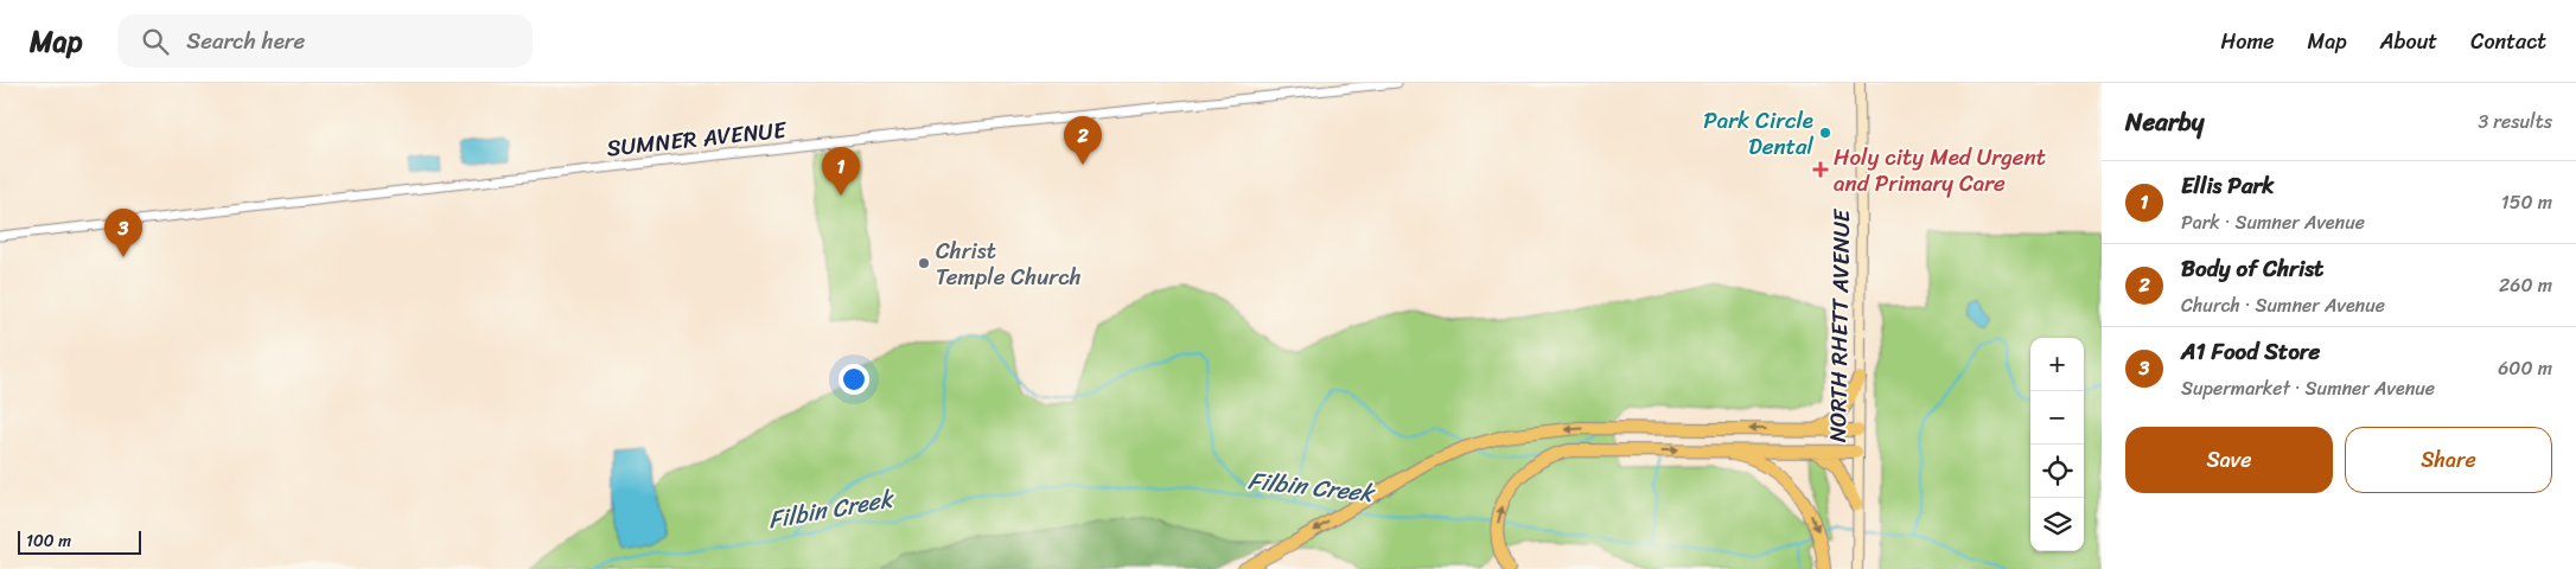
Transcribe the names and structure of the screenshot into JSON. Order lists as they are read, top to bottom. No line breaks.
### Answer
{"streets":{"main road":["NORTH RHETT AVENUE"],"street":["SUMNER AVENUE"]},"water":["Filbin Creek"],"places":{"other":["Park Circle Dental","Christ Temple Church"],"health":["Holy city Med Urgent and Primary Care"]},"scale_bar":"100 m","page":{"header":"Map","search":"Search here","nav":["Home","Map","About","Contact"],"heading":["Nearby","3 results"],"pins":["2","1","3"],"list":[{"mark":"1","name":"Ellis Park","note":"Park · Sumner Avenue","value":"150 m"},{"mark":"2","name":"Body of Christ","note":"Church · Sumner Avenue","value":"260 m"},{"mark":"3","name":"A1 Food Store","note":"Supermarket · Sumner Avenue","value":"600 m"}],"map_buttons":["+","−"],"buttons":["Save","Share"],"scale":"100 m"}}
